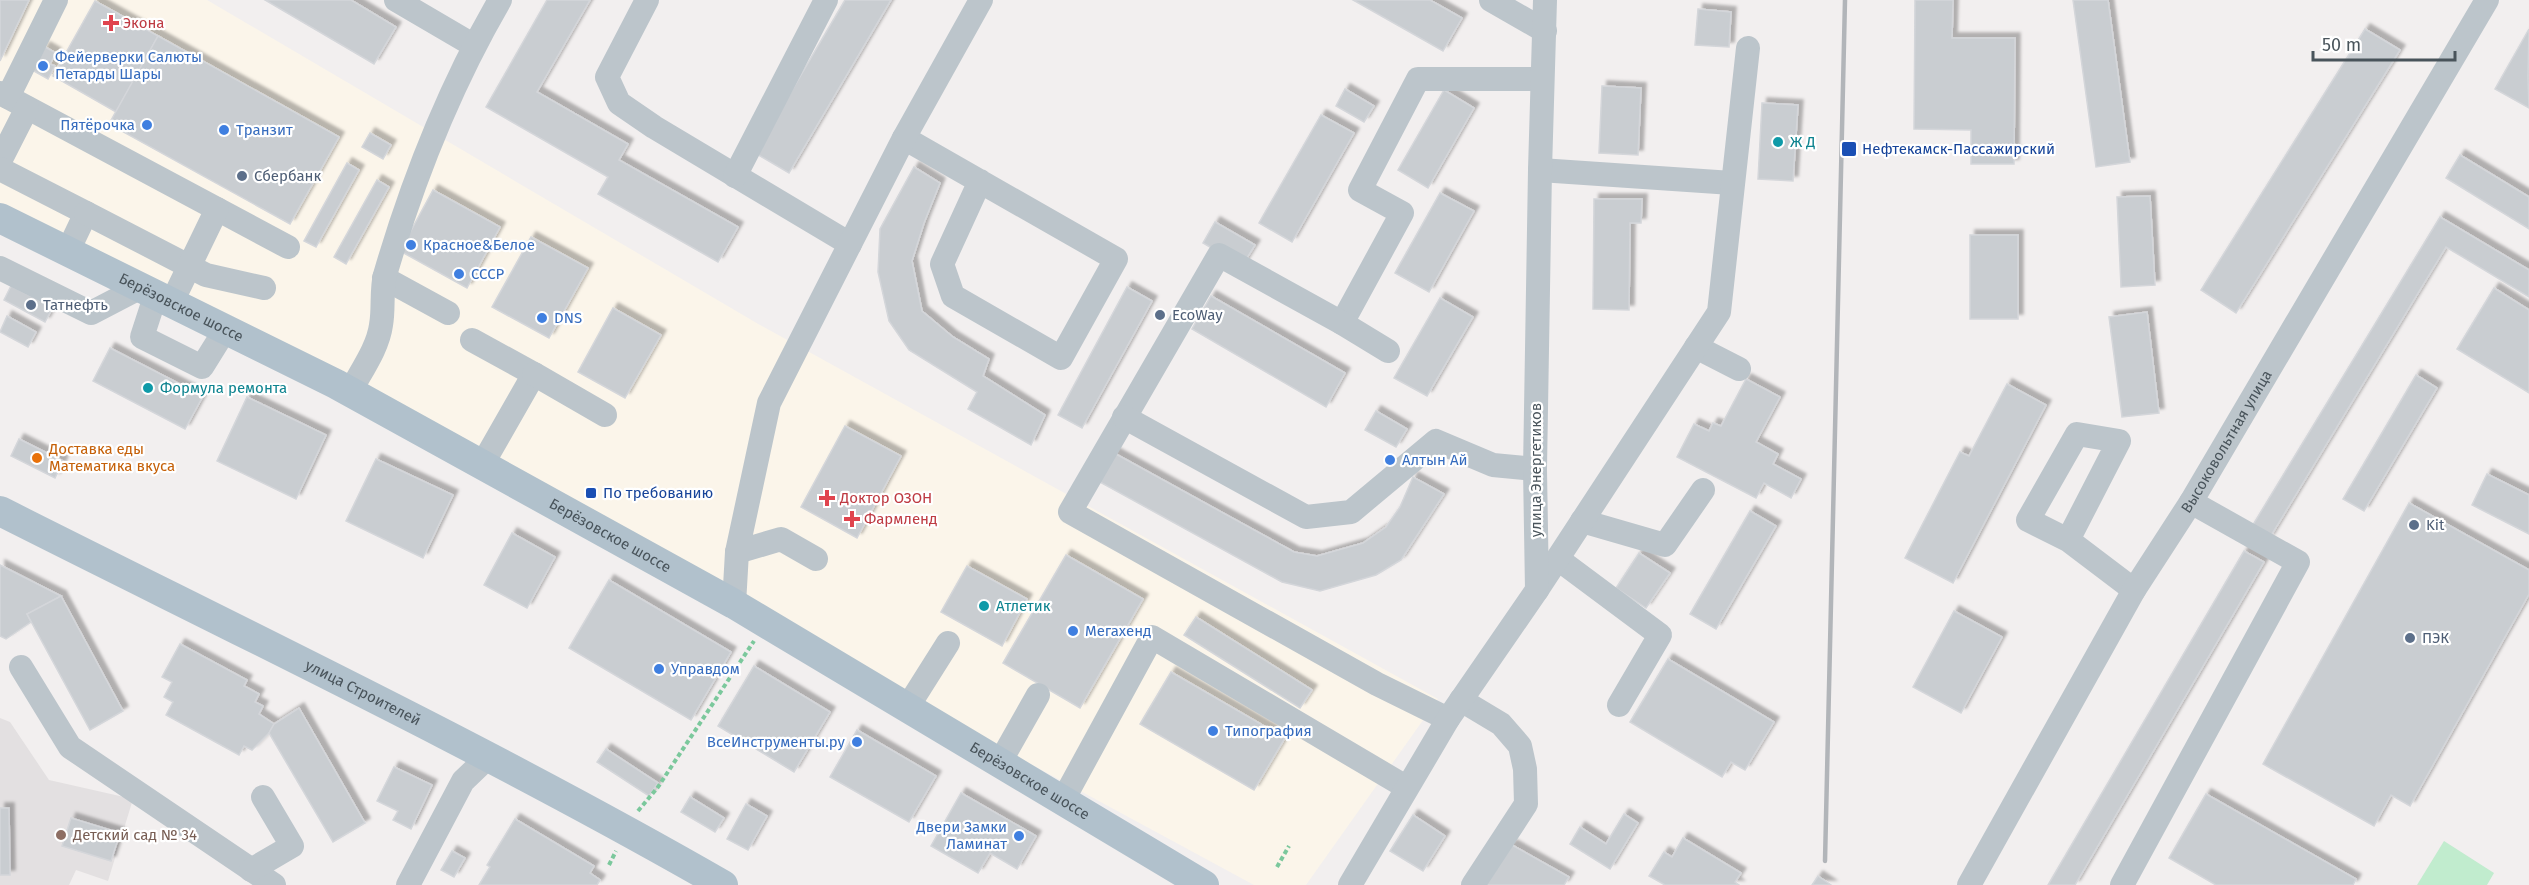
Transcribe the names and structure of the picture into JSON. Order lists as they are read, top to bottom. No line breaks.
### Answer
{"streets":{"main road":["Берёзовское шоссе","улица Строителей"],"street":["Высоковольтная улица","улица Энергетиков"]},"places":{"health":["Экона","Доктор ОЗОН","Фармленд"],"other":["Фейерверки Салюты Петарды Шары","Пятёрочка","Транзит","Ж Д","Сбербанк","Красное&Белое","СССР","Татнефть","EcoWay","DNS","Формула ремонта","Доставка еды Математика вкуса","Алтын Ай","Kit","Атлетик","Мегахенд","ПЭК","Управдом","Типография","ВсеИнструменты.ру","Детский сад № 34","Двери Замки Ламинат"],"transit":["Нефтекамск-Пассажирский","По требованию"]},"scale_bar":"50 m"}
